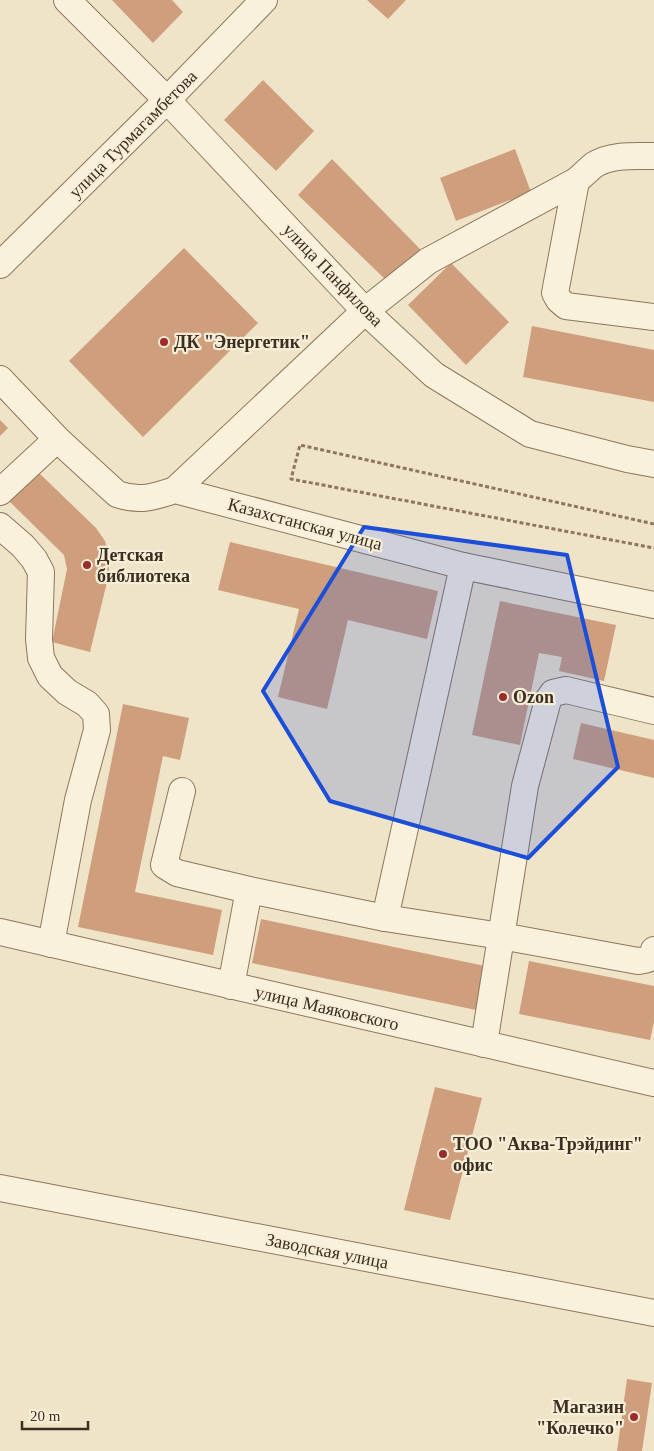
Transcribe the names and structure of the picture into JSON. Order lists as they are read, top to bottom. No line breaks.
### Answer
{"streets":{"street":["улица Турмагамбетова","улица Панфилова","Казахстанская улица","улица Маяковского","Заводская улица"]},"crossings":[["улица Турмагамбетова","улица Панфилова"]],"places":["ДК \"Энергетик\"","Детская библиотека","Ozon","ТОО \"Аква-Трэйдинг\" офис","Магазин \"Колечко\""],"scale_bar":"20 m"}
